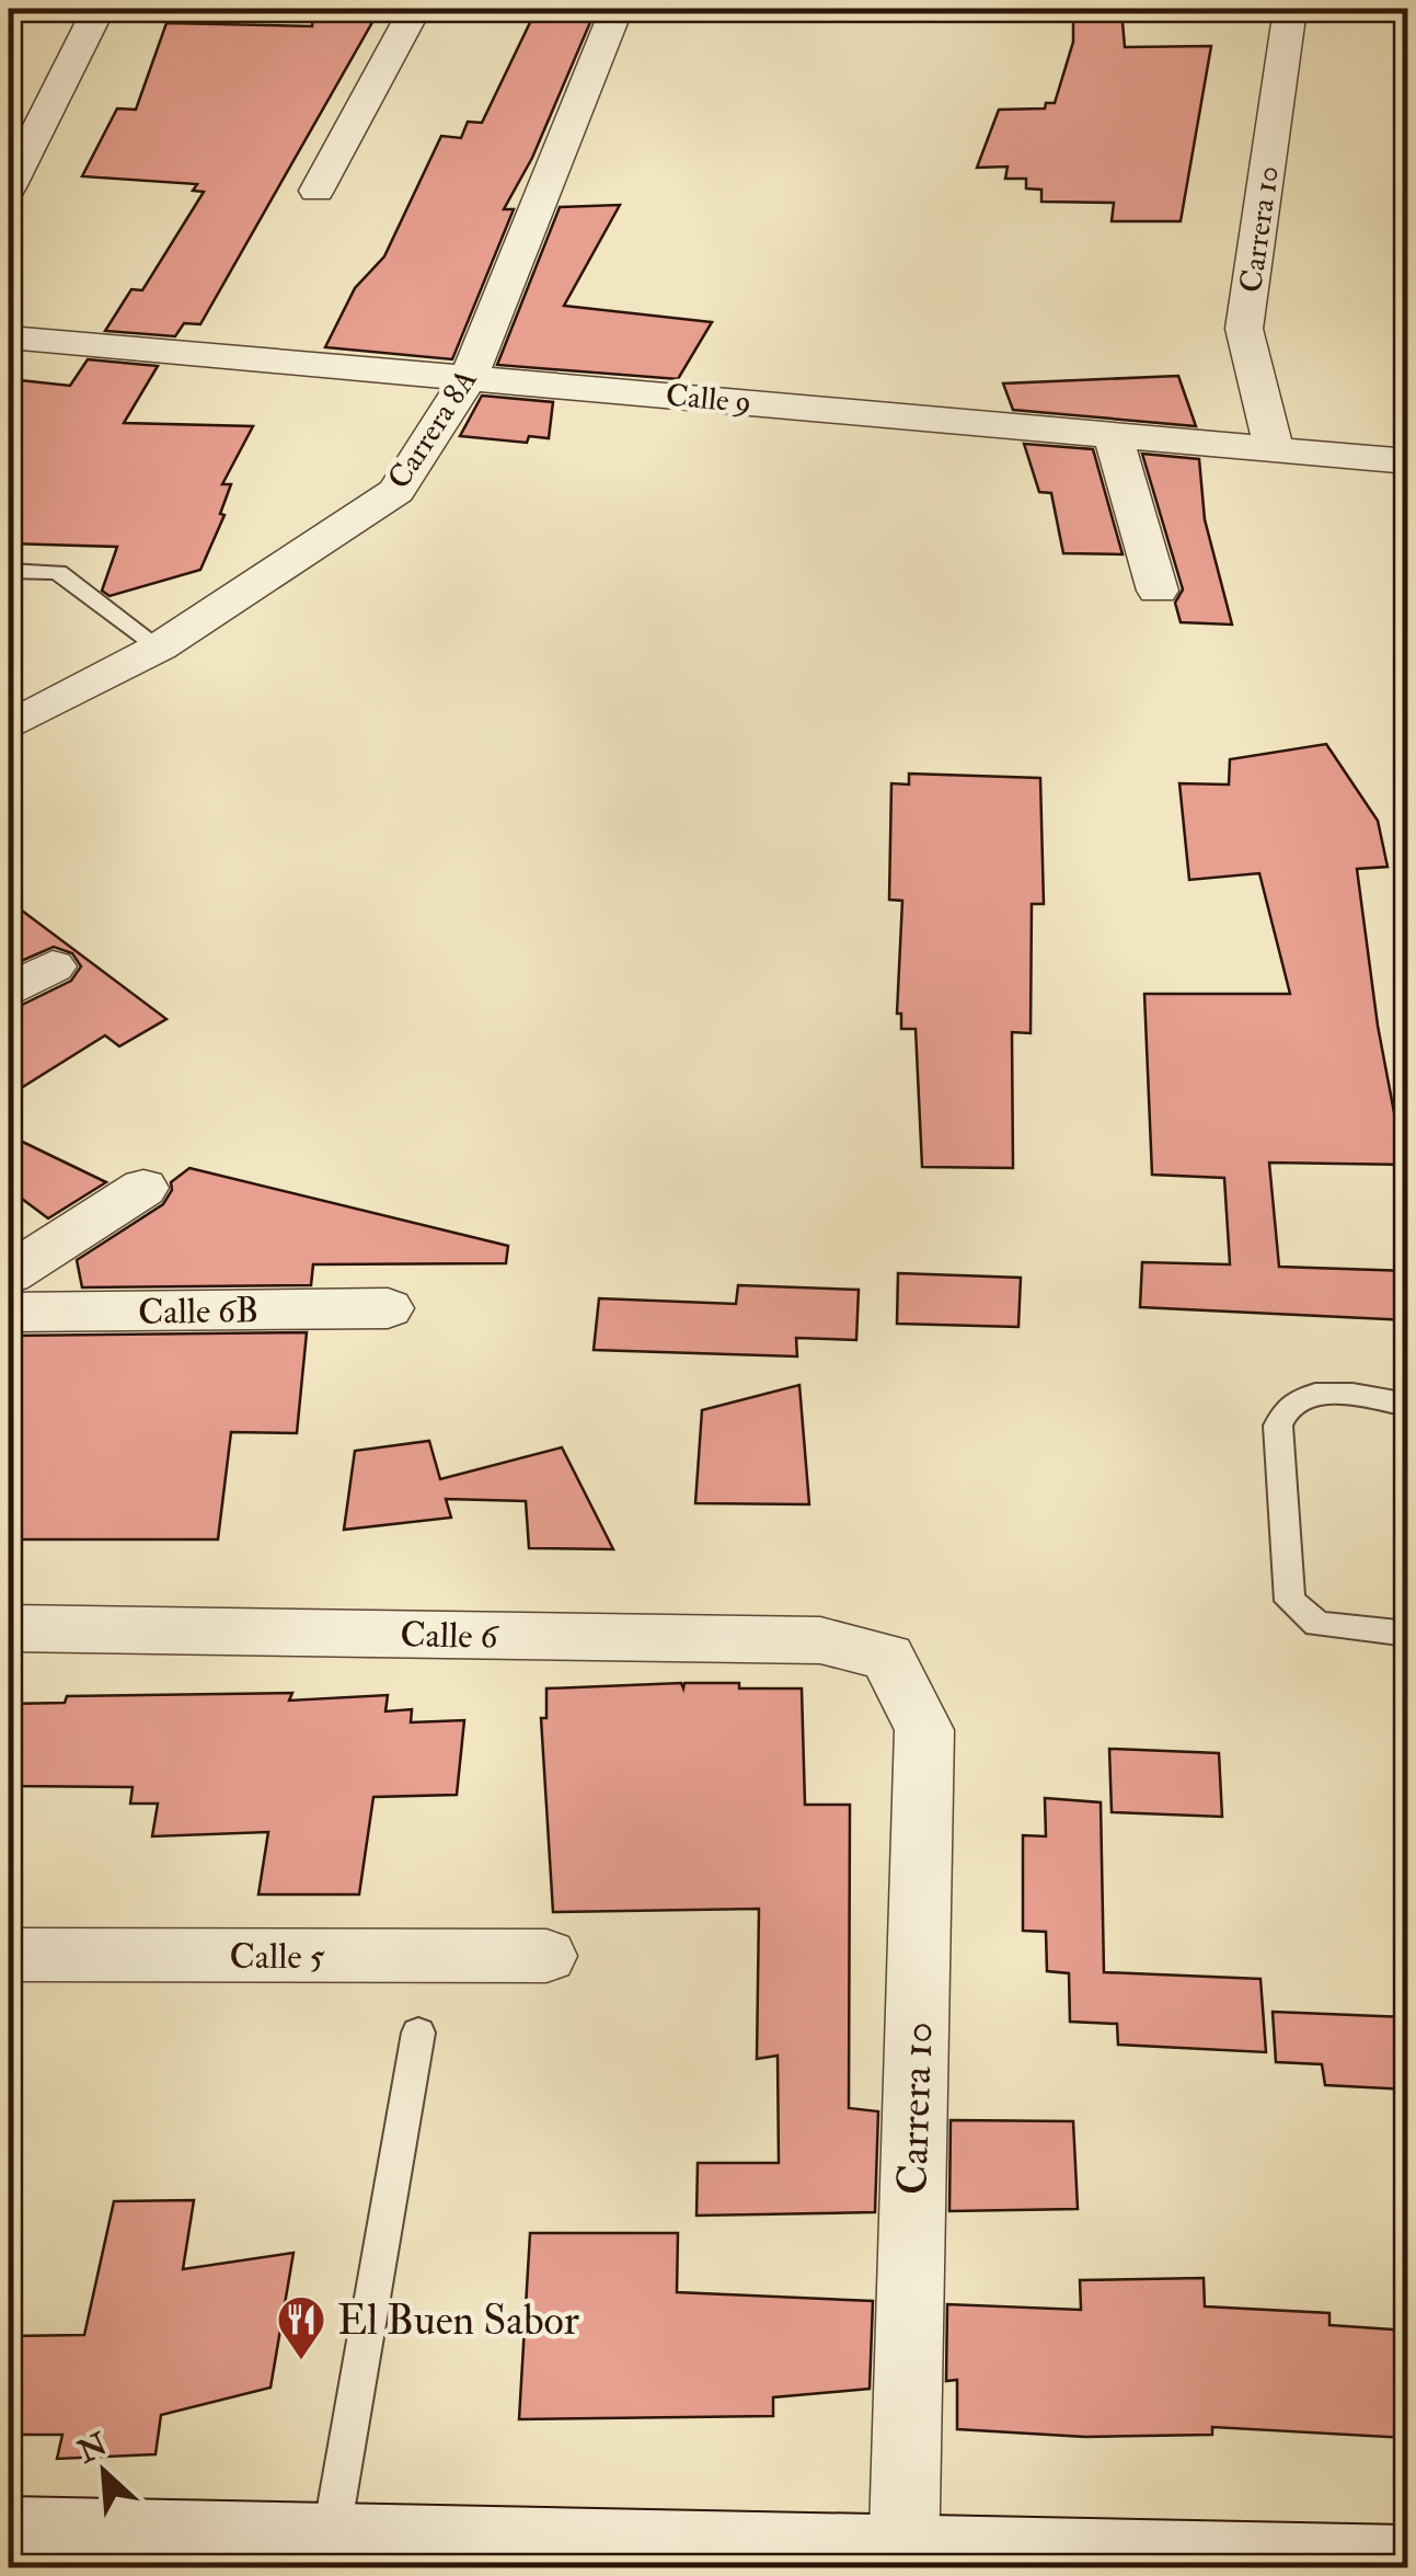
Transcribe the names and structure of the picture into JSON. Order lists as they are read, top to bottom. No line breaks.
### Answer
{"streets":{"street":["Carrera 10","Calle 9","Carrera 8A","Calle 6B","Calle 6","Calle 5"]},"crossings":[["Carrera 10","Calle 9"],["Carrera 10","Calle 6"],["Calle 9","Carrera 8A"]],"places":{"restaurant":["El Buen Sabor"]},"north":"top left"}
